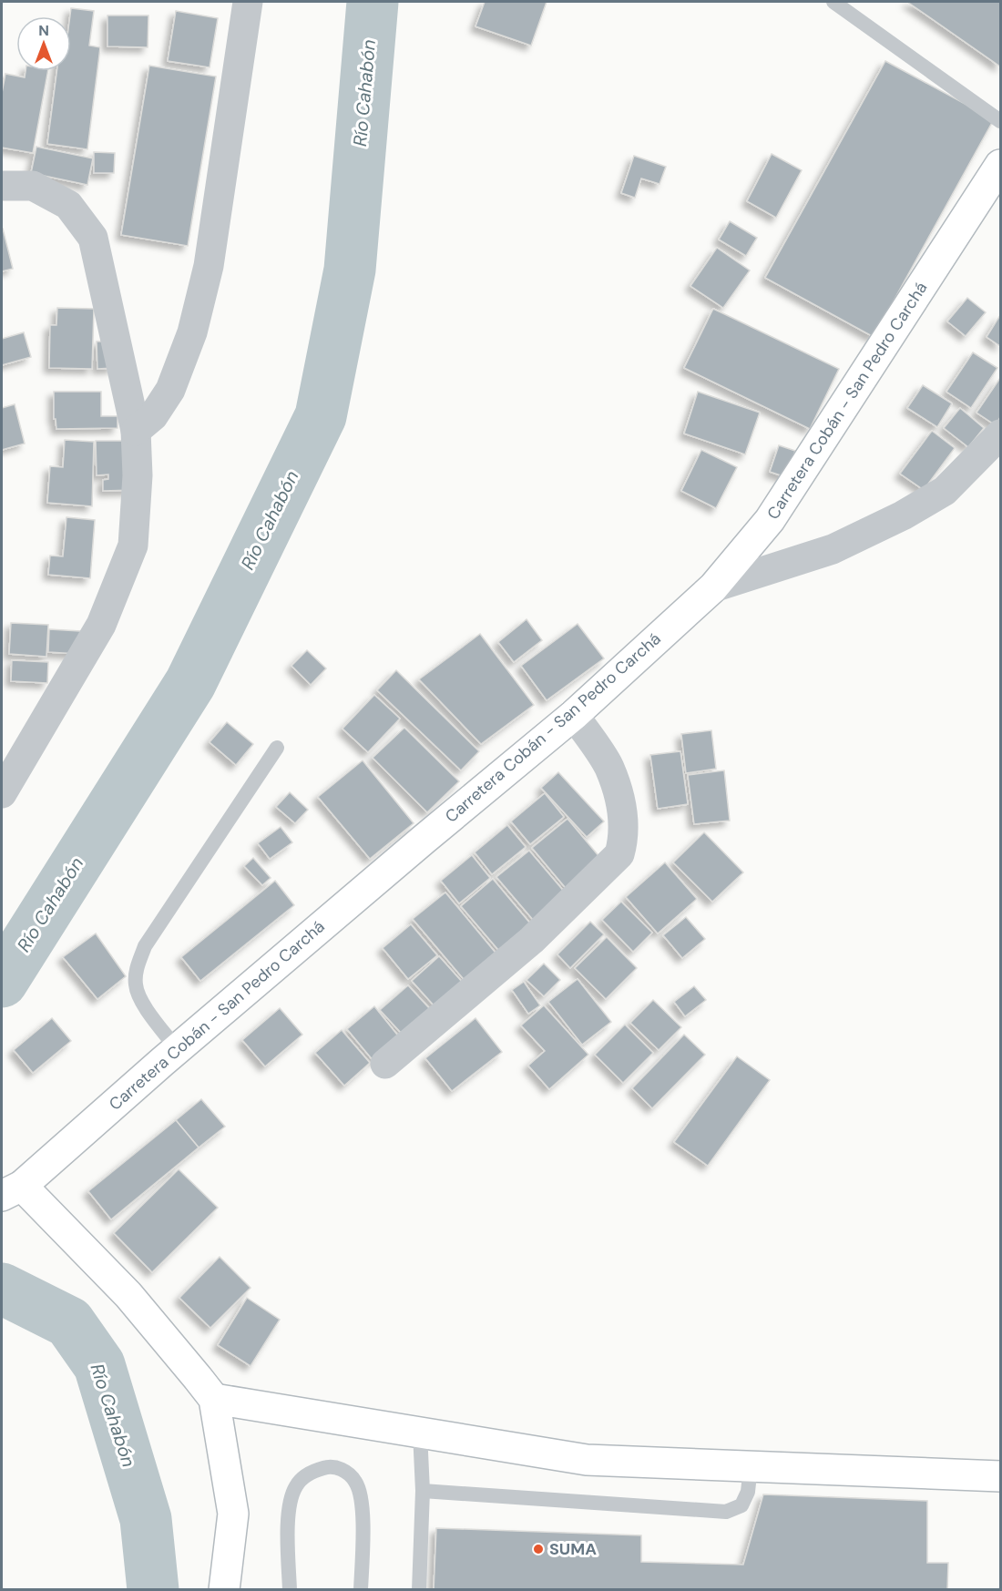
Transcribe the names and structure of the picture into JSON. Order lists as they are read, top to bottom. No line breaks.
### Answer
{"streets":{"main road":["Carretera Cobán - San Pedro Carchá"]},"water":["Río Cahabón"],"places":["SUMA"],"north":"top"}
